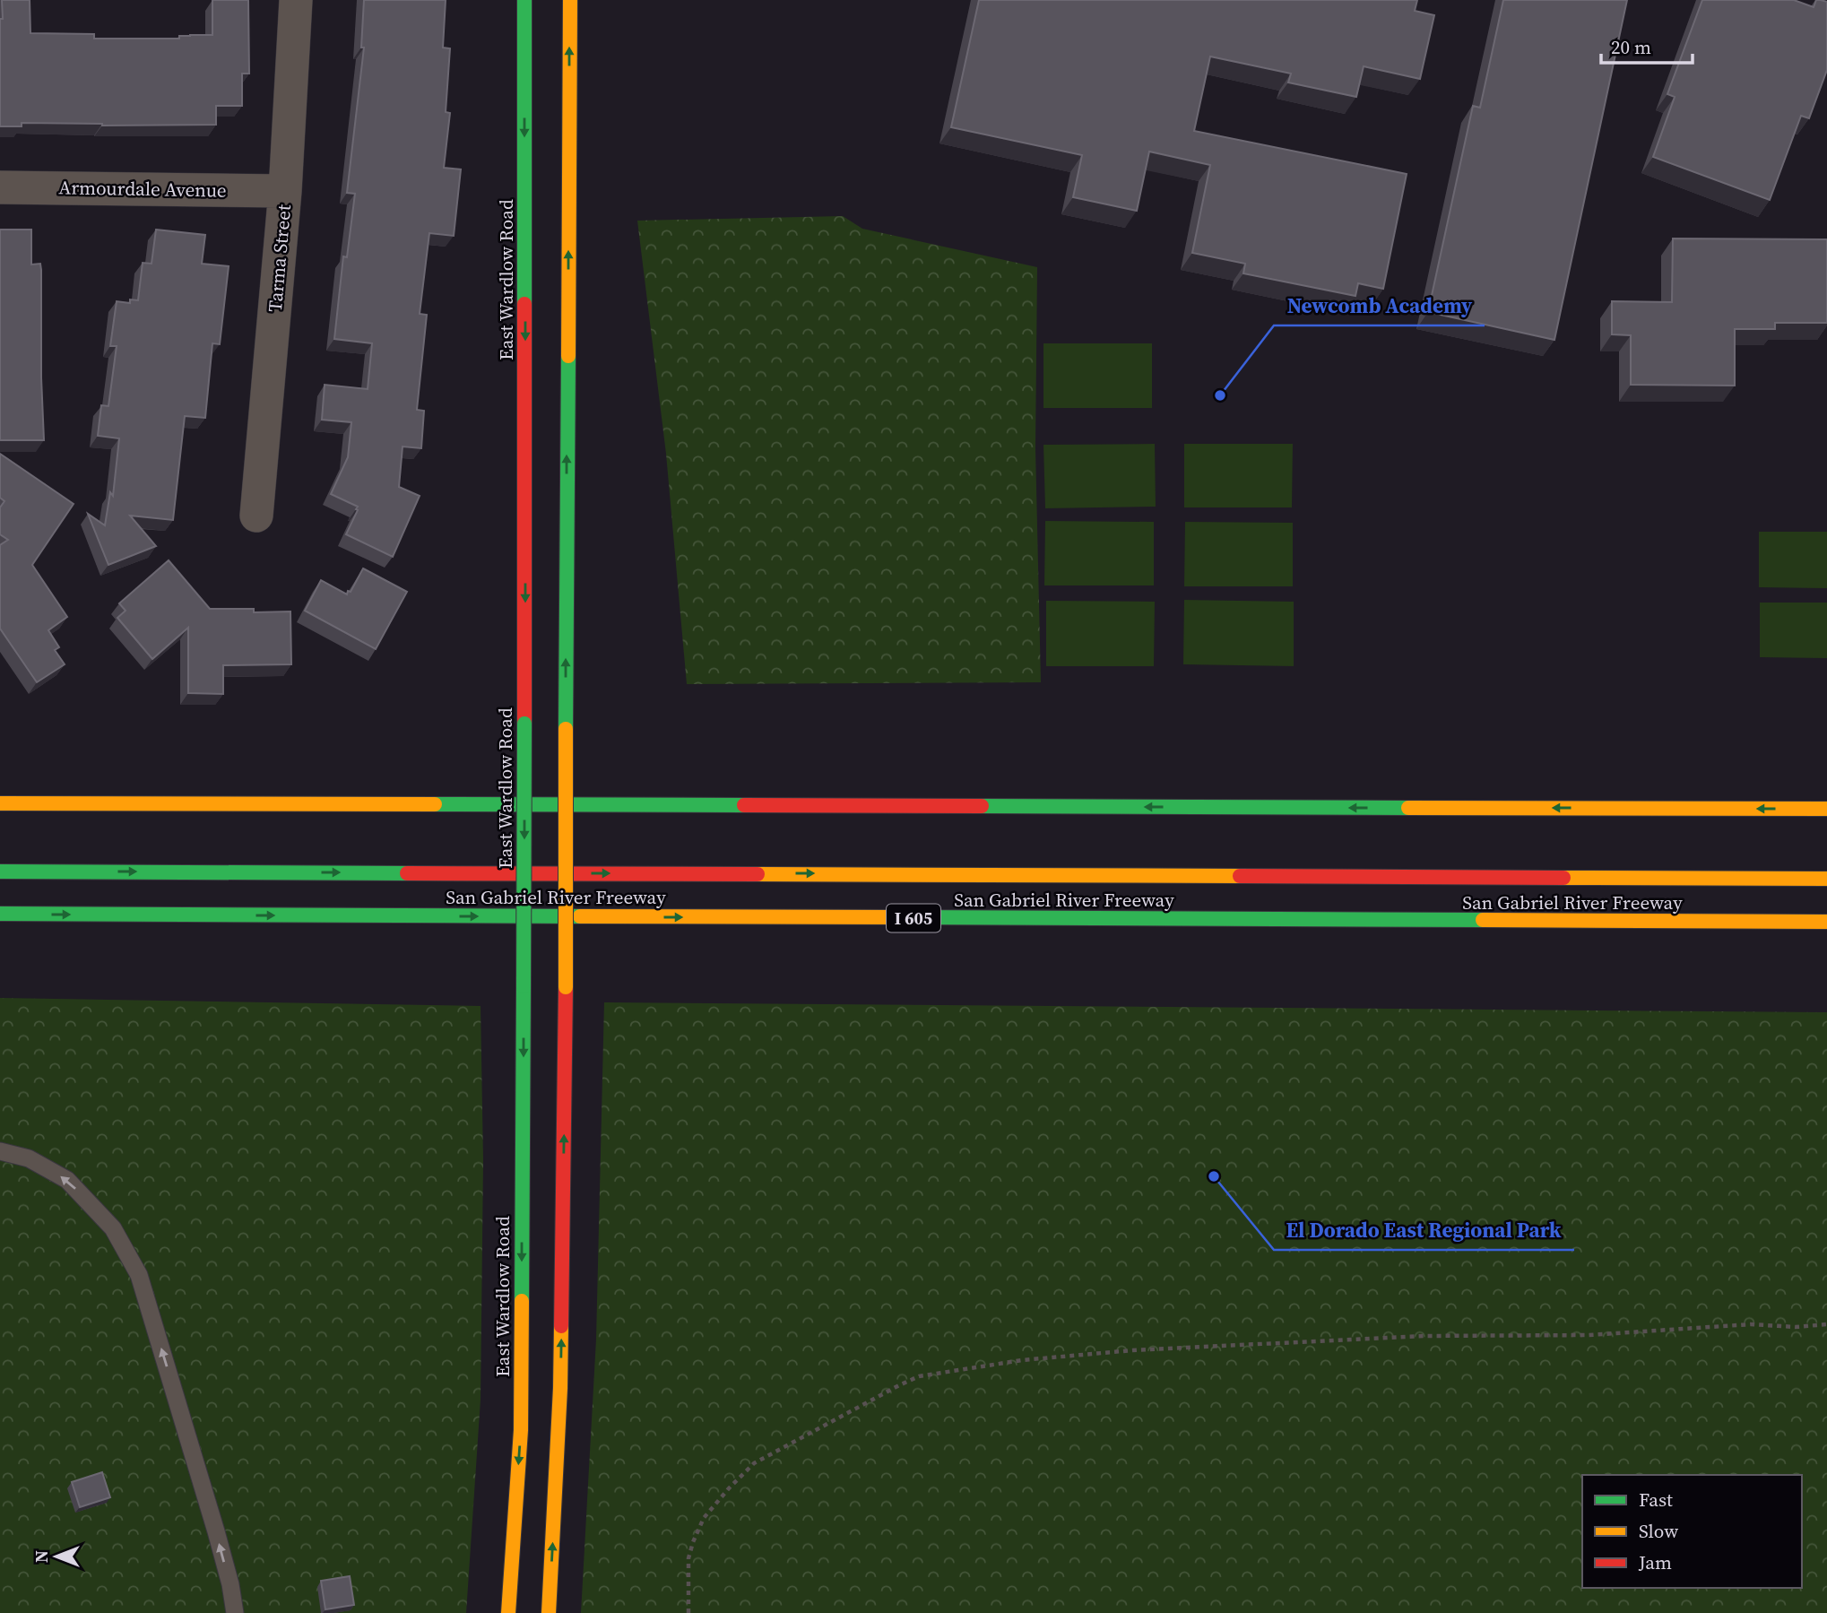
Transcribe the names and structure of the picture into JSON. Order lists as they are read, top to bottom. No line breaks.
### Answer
{"streets":{"main road":["East Wardlow Road","San Gabriel River Freeway","I 605"],"street":["Armourdale Avenue","Tarma Street"]},"crossings":[["Armourdale Avenue","Tarma Street"]],"places":["Newcomb Academy","El Dorado East Regional Park"],"legend":["Fast","Slow","Jam"],"scale_bar":"20 m","north":"left"}
